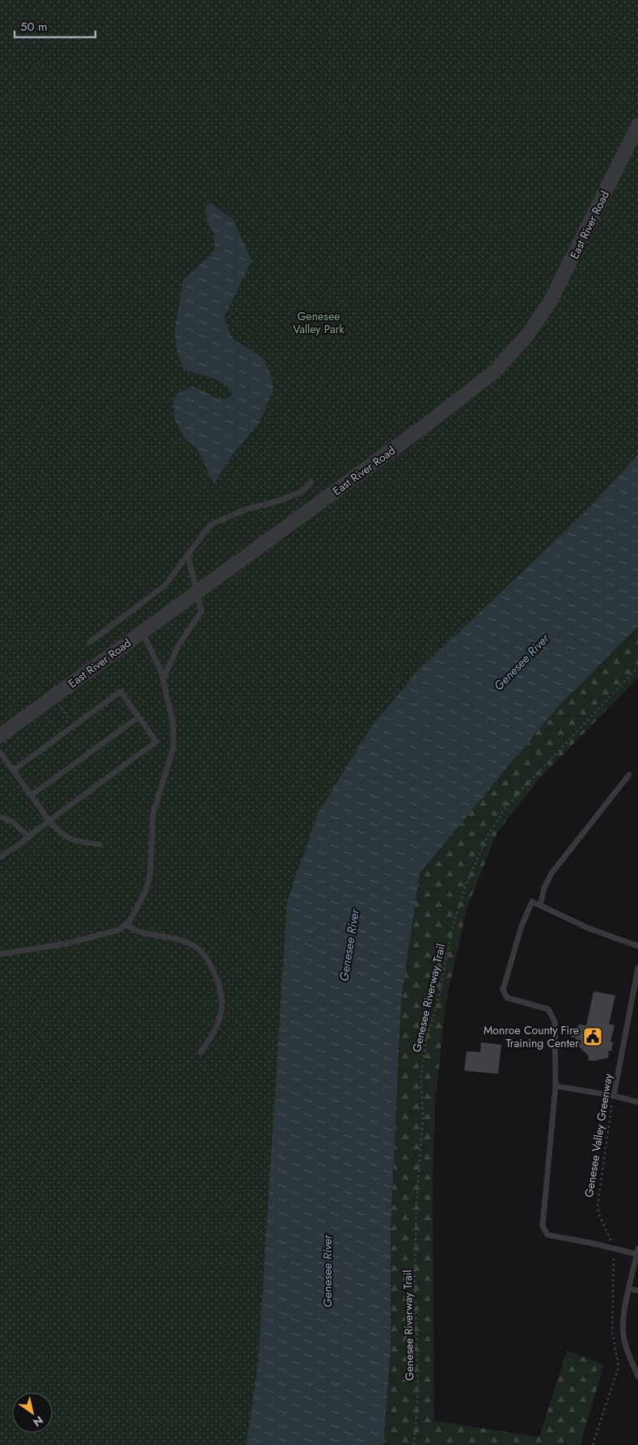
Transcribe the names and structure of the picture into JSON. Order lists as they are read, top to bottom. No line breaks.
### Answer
{"streets":{"street":["East River Road"],"lane":["Genesee Valley Greenway"],"path":["Genesee Riverway Trail"]},"water":["Genesee River"],"parks":["Genesee Valley Park"],"places":{"public building":["Monroe County Fire Training Center"]},"scale_bar":"50 m","north":"bottom right"}
